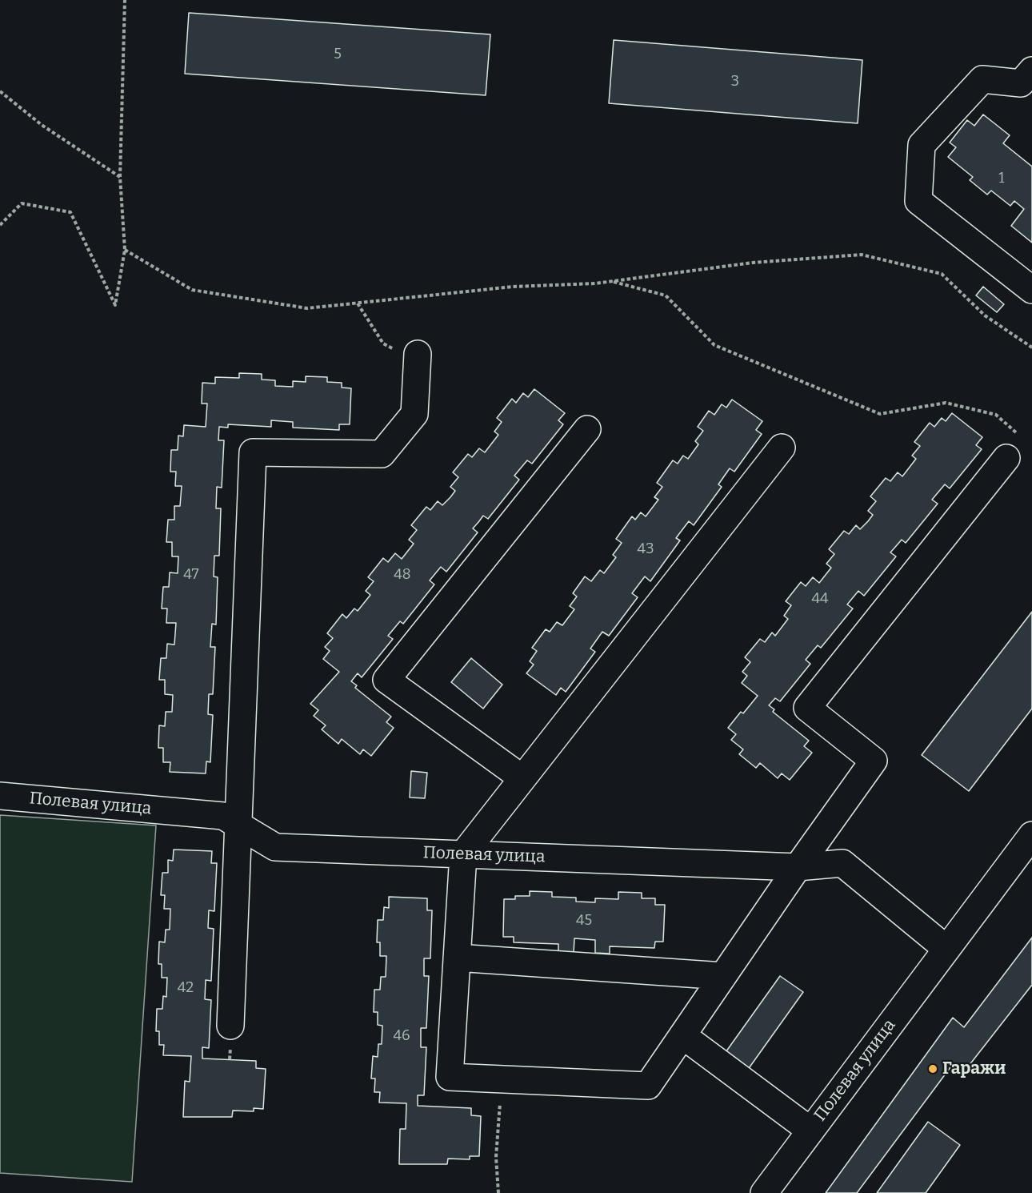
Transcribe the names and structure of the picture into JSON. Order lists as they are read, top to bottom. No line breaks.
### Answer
{"streets":{"street":["Полевая улица"]},"places":["Гаражи"],"house_numbers":["5","3","1","43","47","48","44","45","42","46"]}
